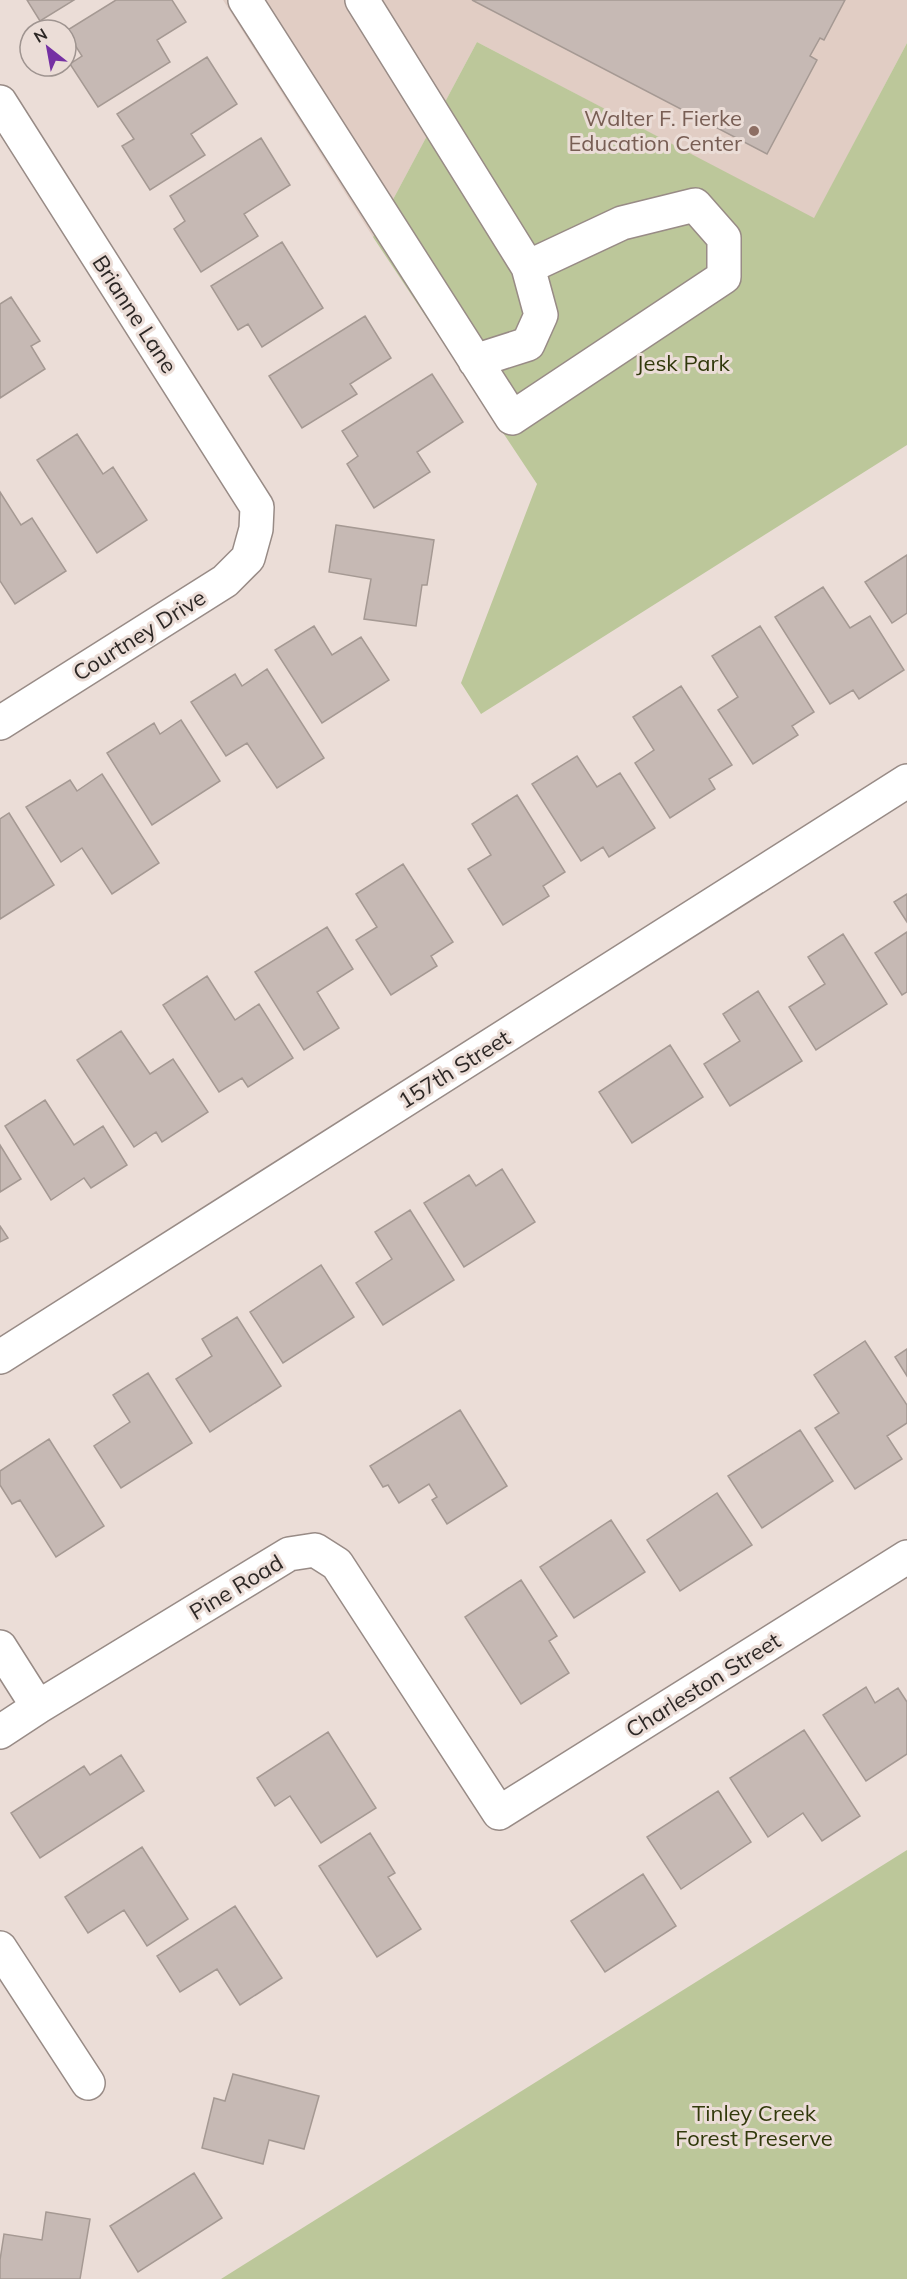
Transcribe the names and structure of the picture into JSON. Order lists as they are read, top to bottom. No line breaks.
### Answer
{"streets":{"street":["Brianne Lane","Courtney Drive","157th Street","Pine Road","Charleston Street"]},"crossings":[["Brianne Lane","Courtney Drive"],["Pine Road","Charleston Street"]],"parks":["Jesk Park","Tinley Creek Forest Preserve"],"places":["Walter F. Fierke Education Center"],"north":"top left"}
